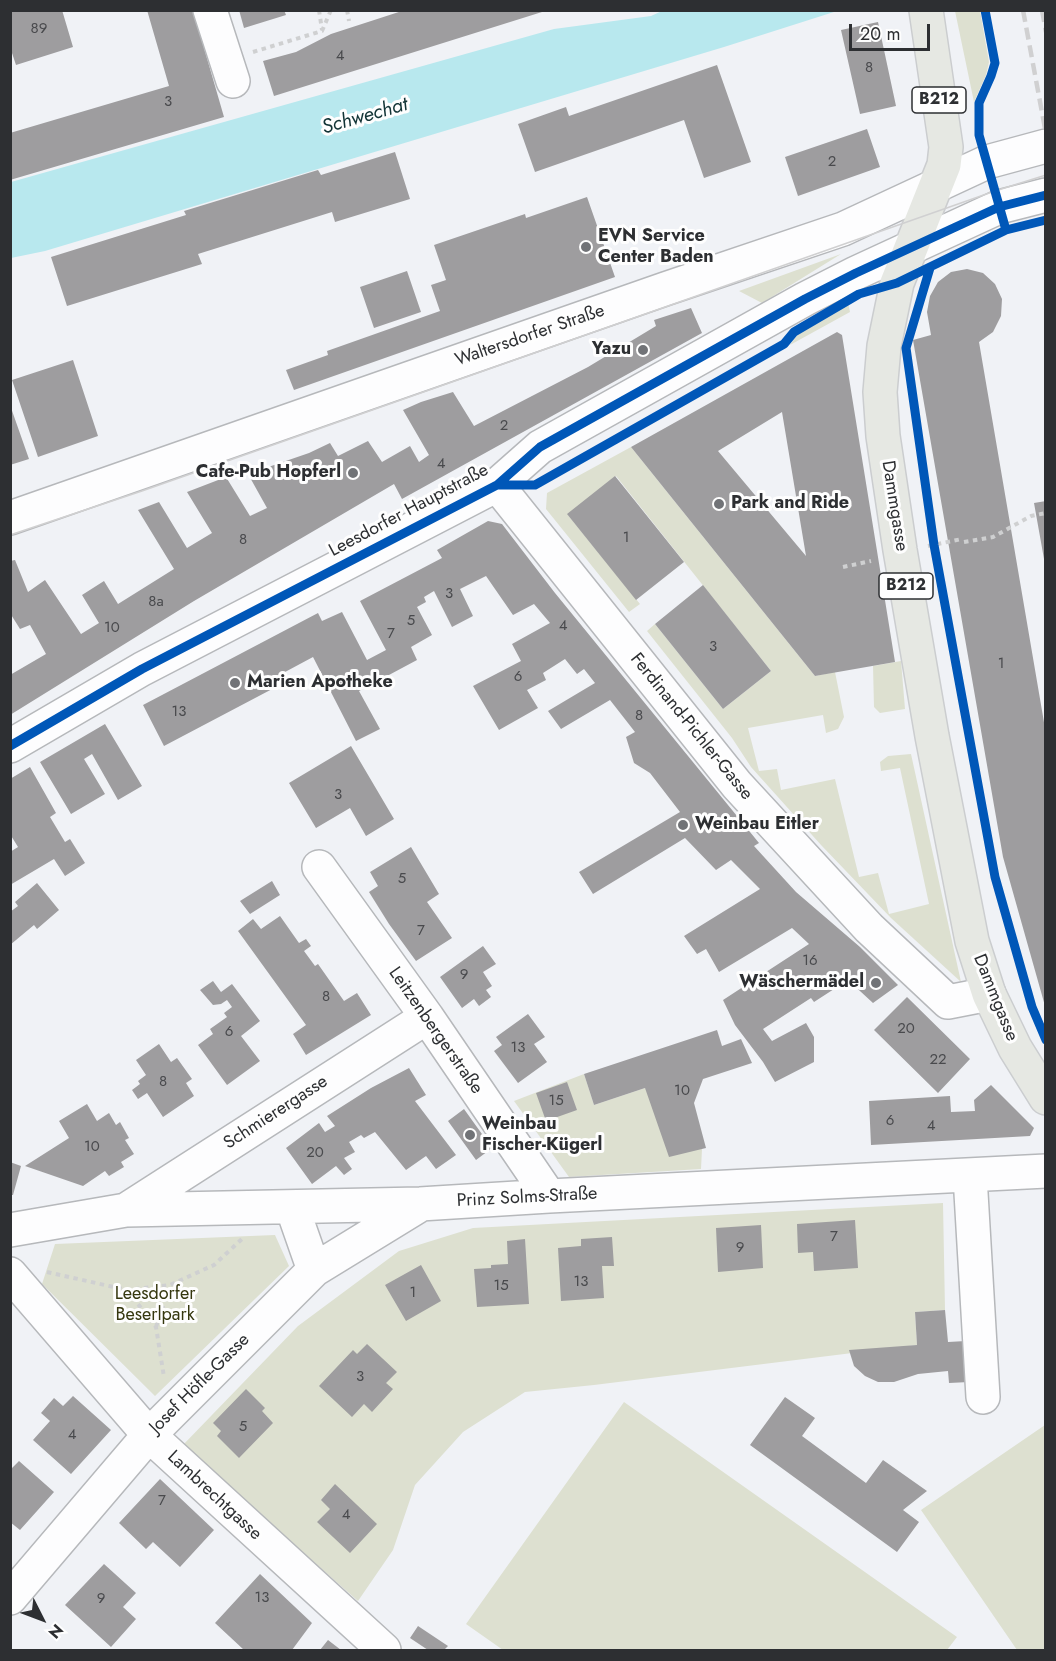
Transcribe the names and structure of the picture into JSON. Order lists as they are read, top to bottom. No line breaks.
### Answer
{"streets":{"main road":["B212","Dammgasse"],"street":["Waltersdorfer Straße","Leesdorfer Hauptstraße","Ferdinand-Pichler-Gasse","Leitzenbergerstraße","Schmierergasse","Prinz Solms-Straße","Josef Höfle-Gasse","Lambrechtgasse"]},"crossings":[["Waltersdorfer Straße","Dammgasse"],["Dammgasse","Leesdorfer Hauptstraße"],["Dammgasse","Ferdinand-Pichler-Gasse"],["Leesdorfer Hauptstraße","Ferdinand-Pichler-Gasse"],["Leitzenbergerstraße","Schmierergasse"],["Leitzenbergerstraße","Prinz Solms-Straße"],["Schmierergasse","Prinz Solms-Straße"],["Prinz Solms-Straße","Josef Höfle-Gasse"],["Josef Höfle-Gasse","Lambrechtgasse"]],"water":["Schwechat"],"parks":["Leesdorfer Beserlpark"],"places":["EVN Service Center Baden","Yazu","Cafe-Pub Hopferl","Park and Ride","Marien Apotheke","Weinbau Eitler","Wäschermädel","Weinbau Fischer-Kügerl"],"house_numbers":["89","4","8","3","2","2","4","1","8","3","8a","5","4","10","7","3","1","6","13","8","3","5","7","16","9","8","20","6","13","22","8","10","15","6","4","10","20","7","9","13","15","1","3","5","4","7","4","13","9"],"scale_bar":"20 m","north":"bottom right"}
